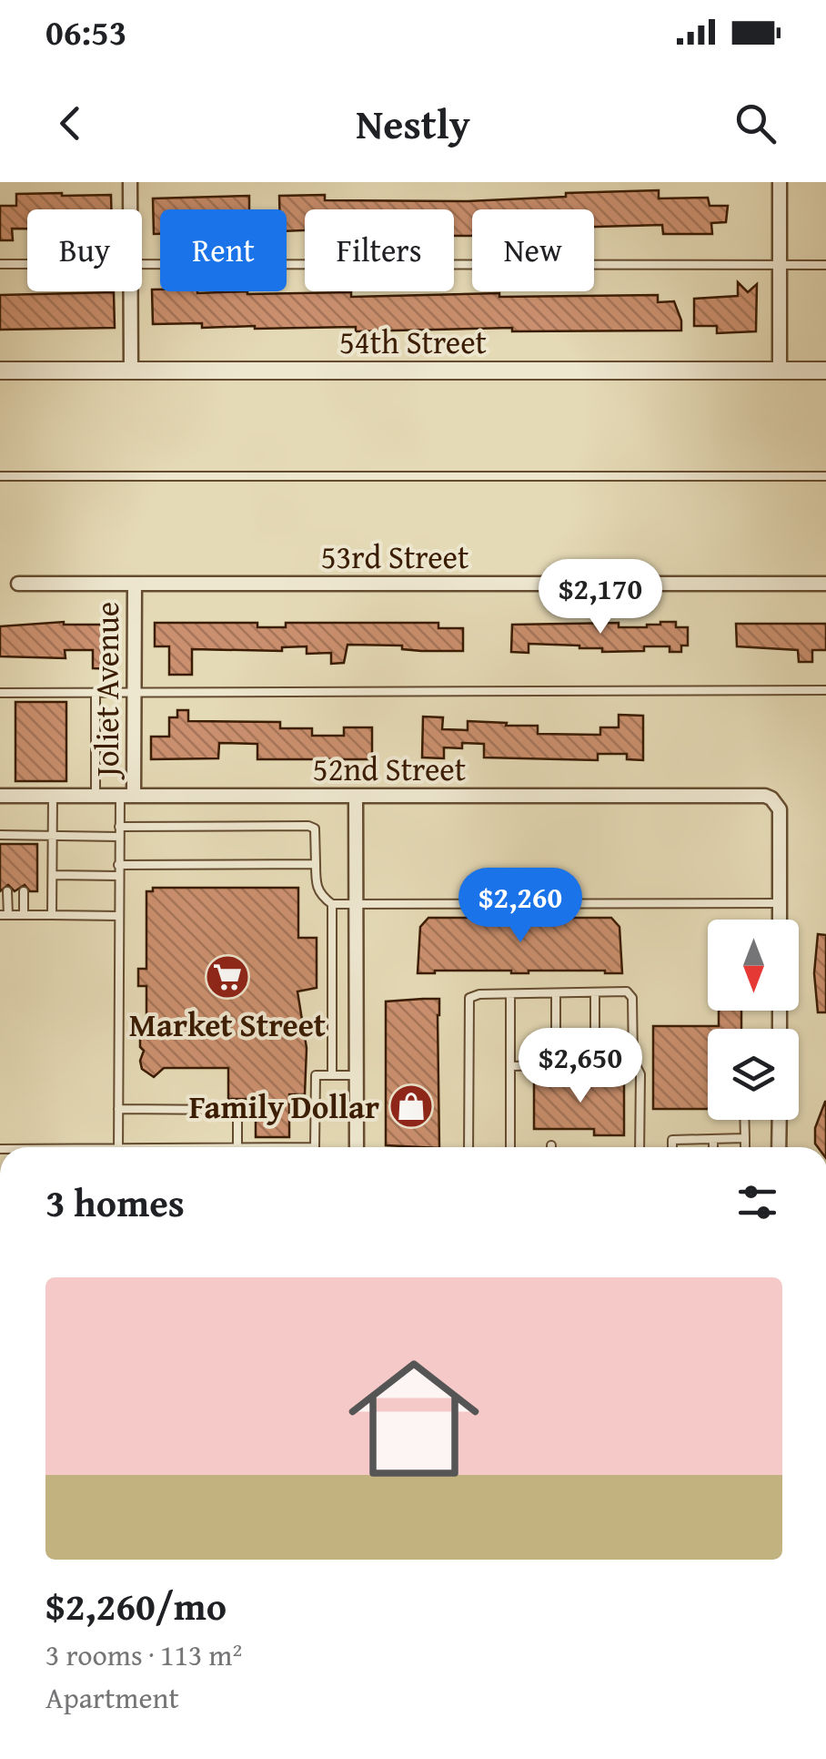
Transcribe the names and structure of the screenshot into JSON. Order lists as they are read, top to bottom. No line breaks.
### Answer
{"streets":{"street":["54th Street","53rd Street","Joliet Avenue","52nd Street"]},"crossings":[["53rd Street","Joliet Avenue"],["Joliet Avenue","52nd Street"]],"places":{"supermarket":["Market Street"],"shop":["Family Dollar"]},"north":"bottom","page":{"status":"06:53","header":"Nestly","chip":["Buy","Rent","Filters","New"],"price":["$2,170","$2,260","$2,650"],"heading":"3 homes","list":[{"name":"$2,260/mo","note":"3 rooms · 113 m² · Apartment"}]}}
